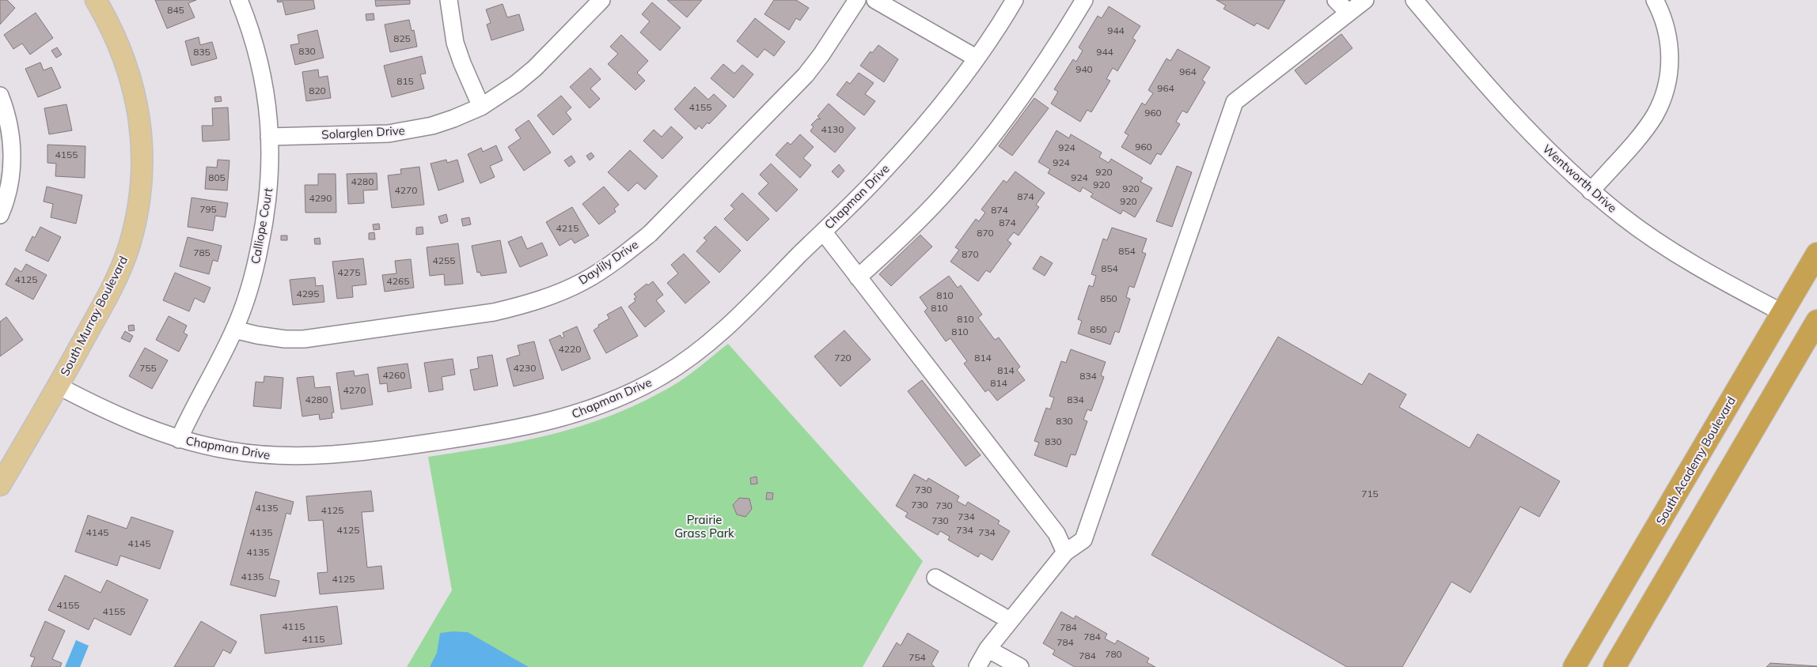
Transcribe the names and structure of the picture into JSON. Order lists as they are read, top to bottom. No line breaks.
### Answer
{"streets":{"highway":["South Academy Boulevard"],"main road":["South Murray Boulevard"],"street":["Solarglen Drive","Wentworth Drive","Chapman Drive","Calliope Court","Daylily Drive"]},"crossings":[["Solarglen Drive","Calliope Court"],["Wentworth Drive","South Academy Boulevard"],["Chapman Drive","Calliope Court"],["Chapman Drive","South Murray Boulevard"],["Calliope Court","Daylily Drive"]],"parks":["Prairie Grass Park"],"house_numbers":["845","944","825","830","835","944","940","964","815","964","820","4155","960","4130","960","924","4155","924","920","805","924","4280","920","920","4270","874","4290","920","795","874","874","4215","870","854","785","870","4255","854","4275","4125","4265","4295","810","850","810","810","850","810","4220","720","814","755","4230","814","4260","834","814","4270","4280","834","830","830","730","715","730","730","4135","4125","734","730","4125","734","4145","4135","734","4145","4135","4135","4125","4155","4155","4115","784","784","4115","784","780","784","754"]}
